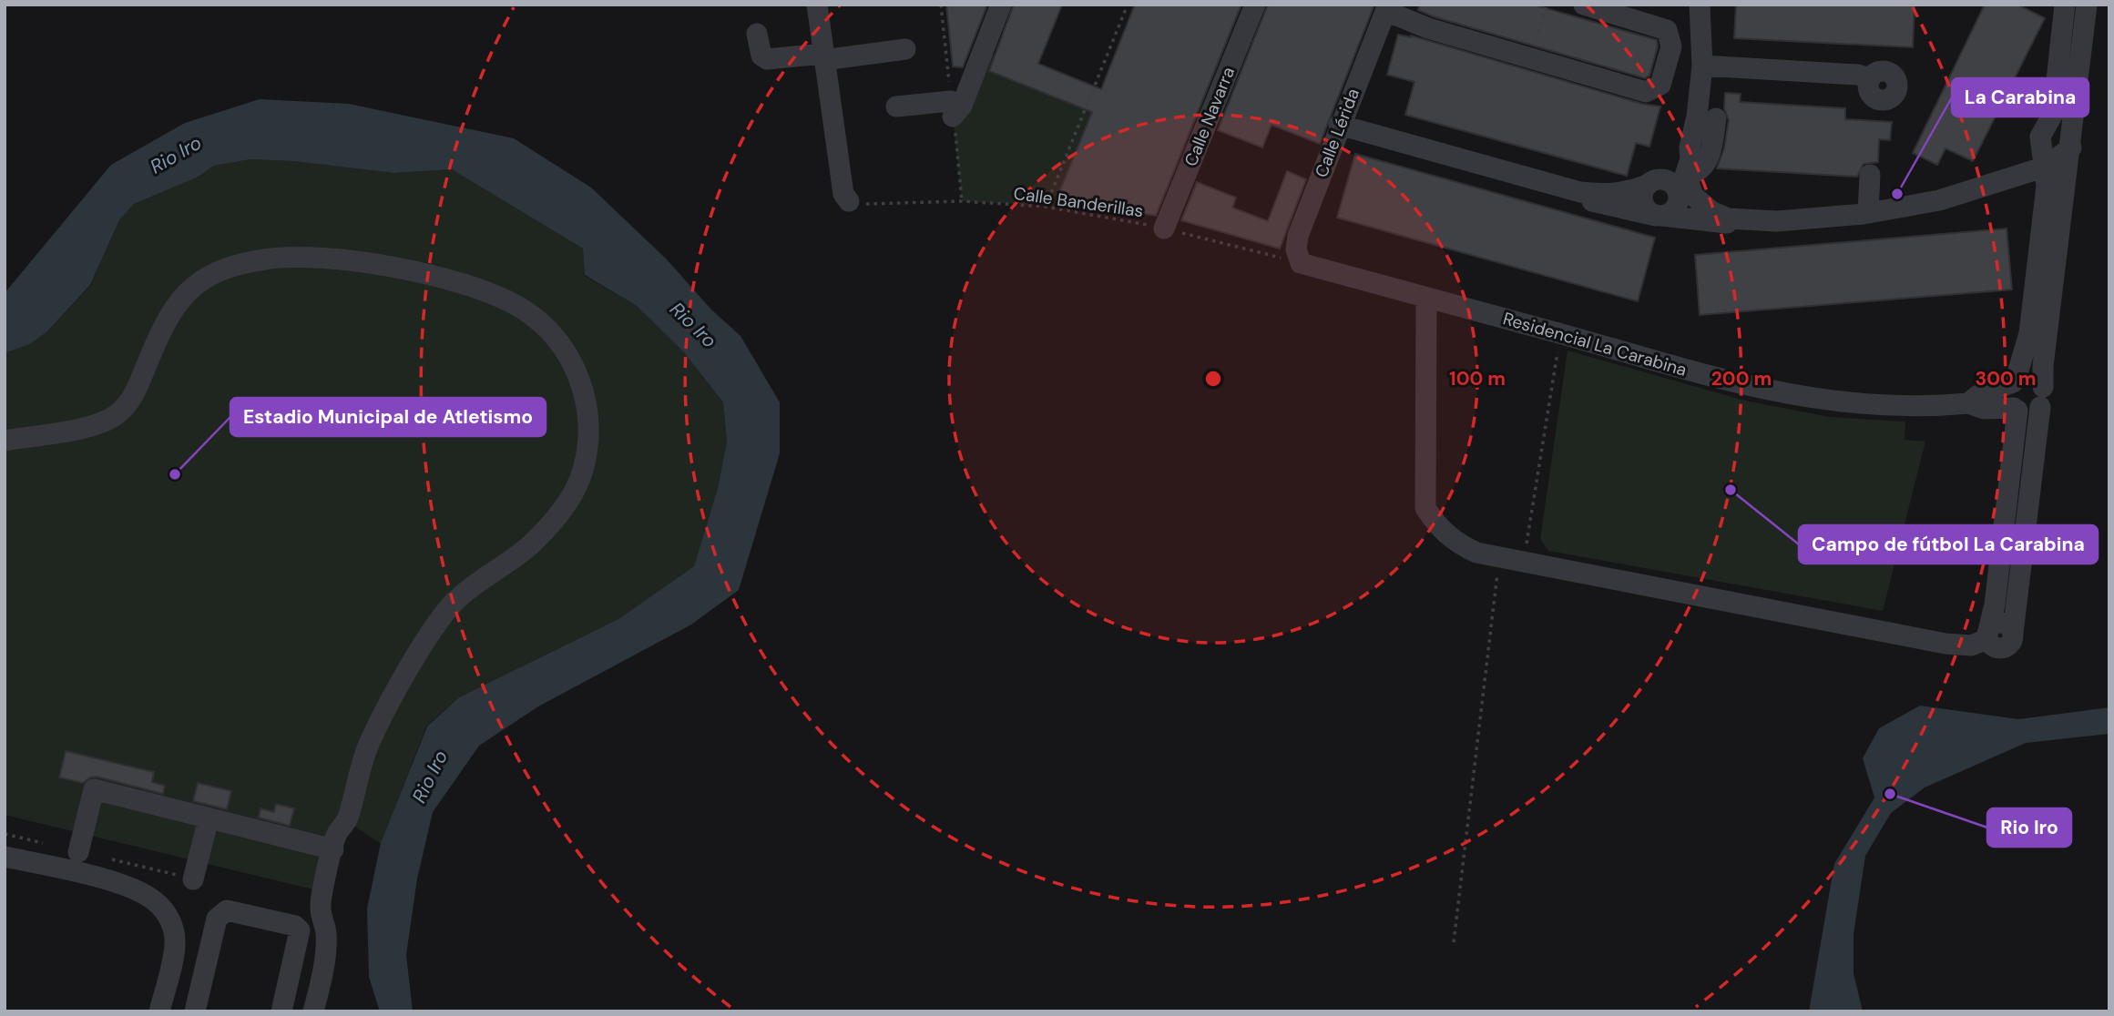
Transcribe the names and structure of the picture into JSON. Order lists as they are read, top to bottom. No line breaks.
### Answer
{"streets":{"street":["Calle Navarra","Calle Lérida","Residencial La Carabina"],"path":["Calle Banderillas"]},"crossings":[["Calle Navarra","Calle Banderillas"],["Calle Lérida","Calle Banderillas"],["Calle Lérida","Residencial La Carabina"],["Calle Banderillas","Residencial La Carabina"]],"water":["Rio Iro"],"places":["La Carabina","Estadio Municipal de Atletismo","Campo de fútbol La Carabina","Rio Iro"],"rings":["100 m","200 m","300 m"]}
